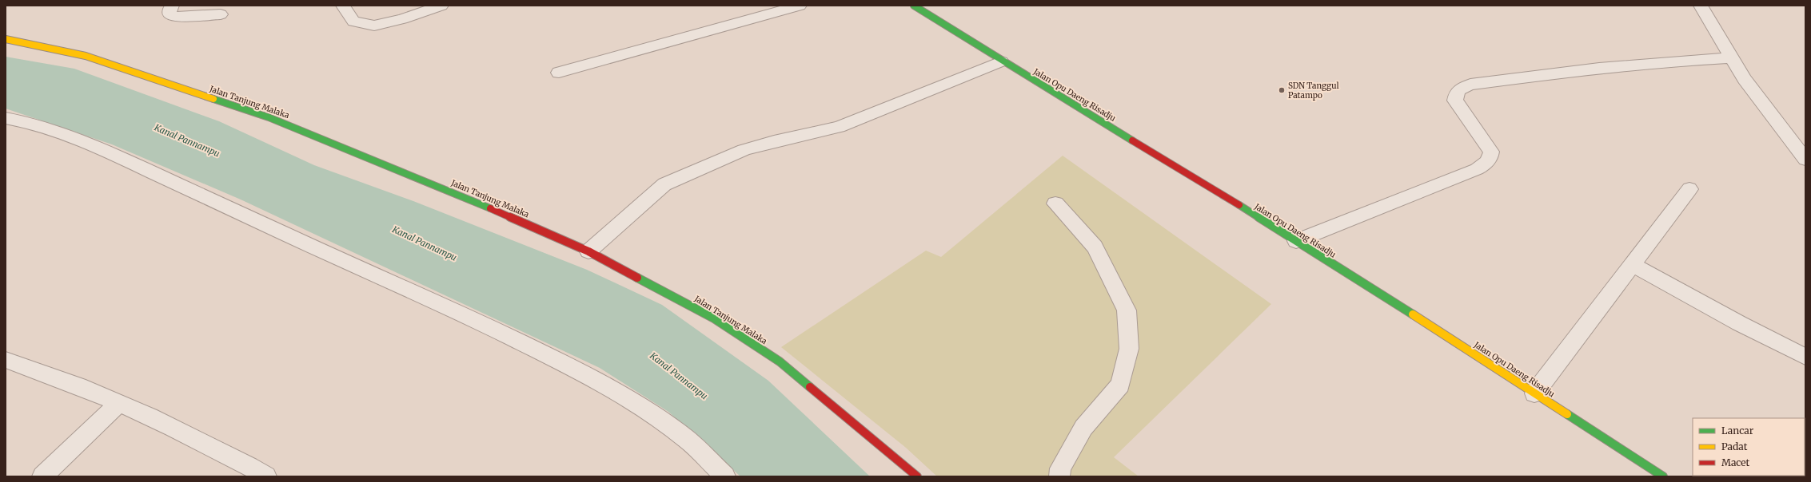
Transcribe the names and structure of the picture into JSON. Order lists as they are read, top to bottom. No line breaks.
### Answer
{"streets":{"street":["Jalan Opu Daeng Risadju","Jalan Tanjung Malaka"]},"water":["Kanal Pannampu"],"places":["SDN Tanggul Patampo"],"legend":["Lancar","Padat","Macet"]}
